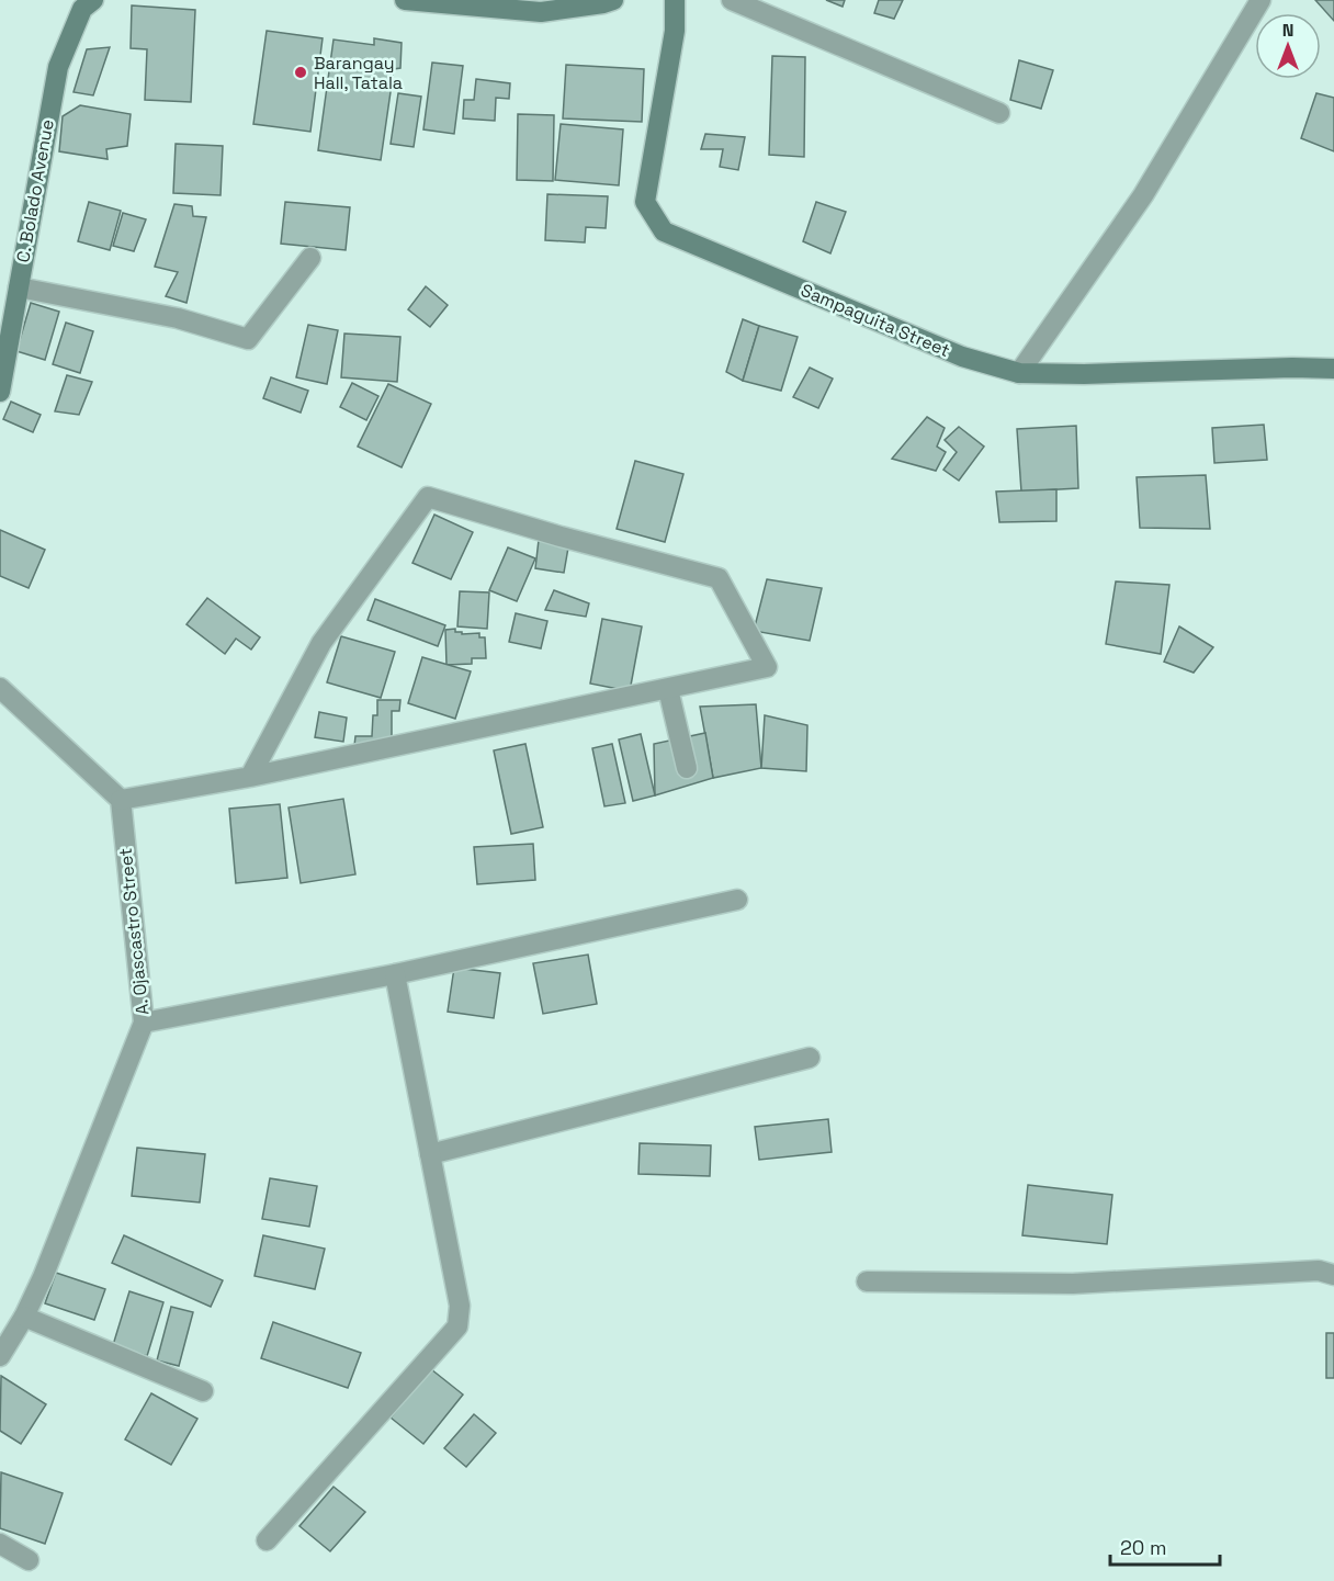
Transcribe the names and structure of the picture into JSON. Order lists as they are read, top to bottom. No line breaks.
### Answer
{"streets":{"street":["C. Bolado Avenue","Sampaguita Street","A. Ojascastro Street"]},"places":["Barangay Hall, Tatala"],"scale_bar":"20 m","north":"top"}
